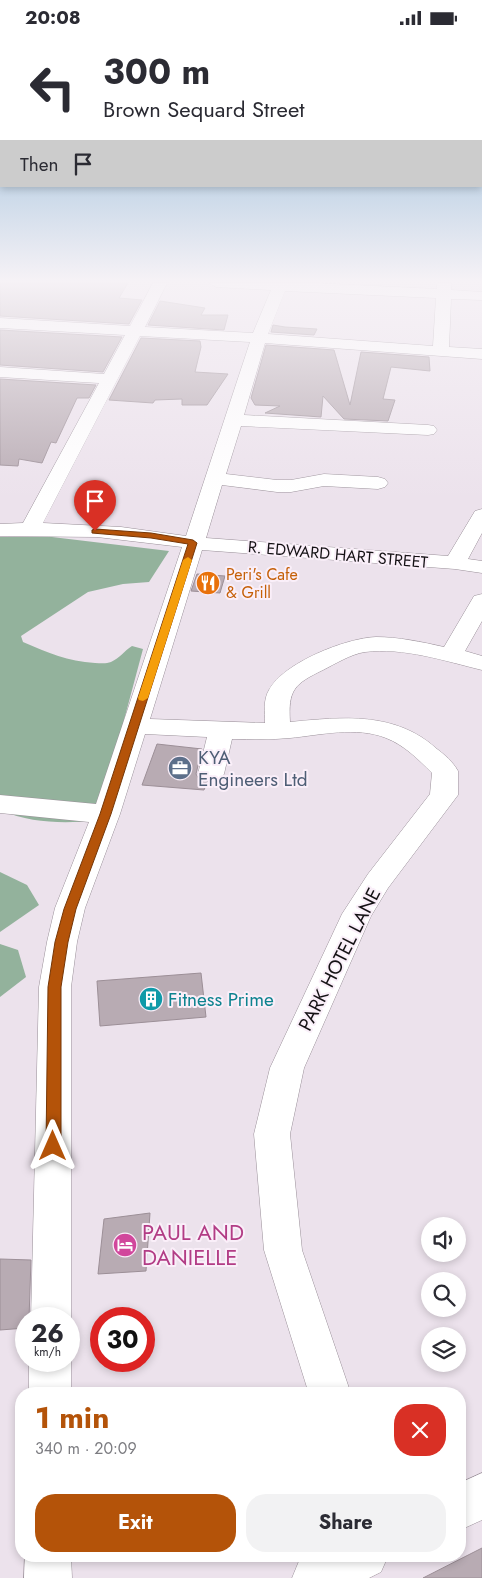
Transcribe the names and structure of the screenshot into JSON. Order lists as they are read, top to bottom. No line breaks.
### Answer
{"streets":{"street":["R. EDWARD HART STREET","PARK HOTEL LANE"]},"places":{"restaurant":["Peri's Cafe & Grill"],"office":["KYA Engineers Ltd"],"building":["Fitness Prime"],"hotel":["PAUL AND DANIELLE"]},"page":{"status":"20:08","turn":["300 m","Brown Sequard Street"],"then":"Then","speed":"26 km/h","limit":"30","heading":["1 min","340 m · 20:09"],"buttons":["Exit","Share"]}}
